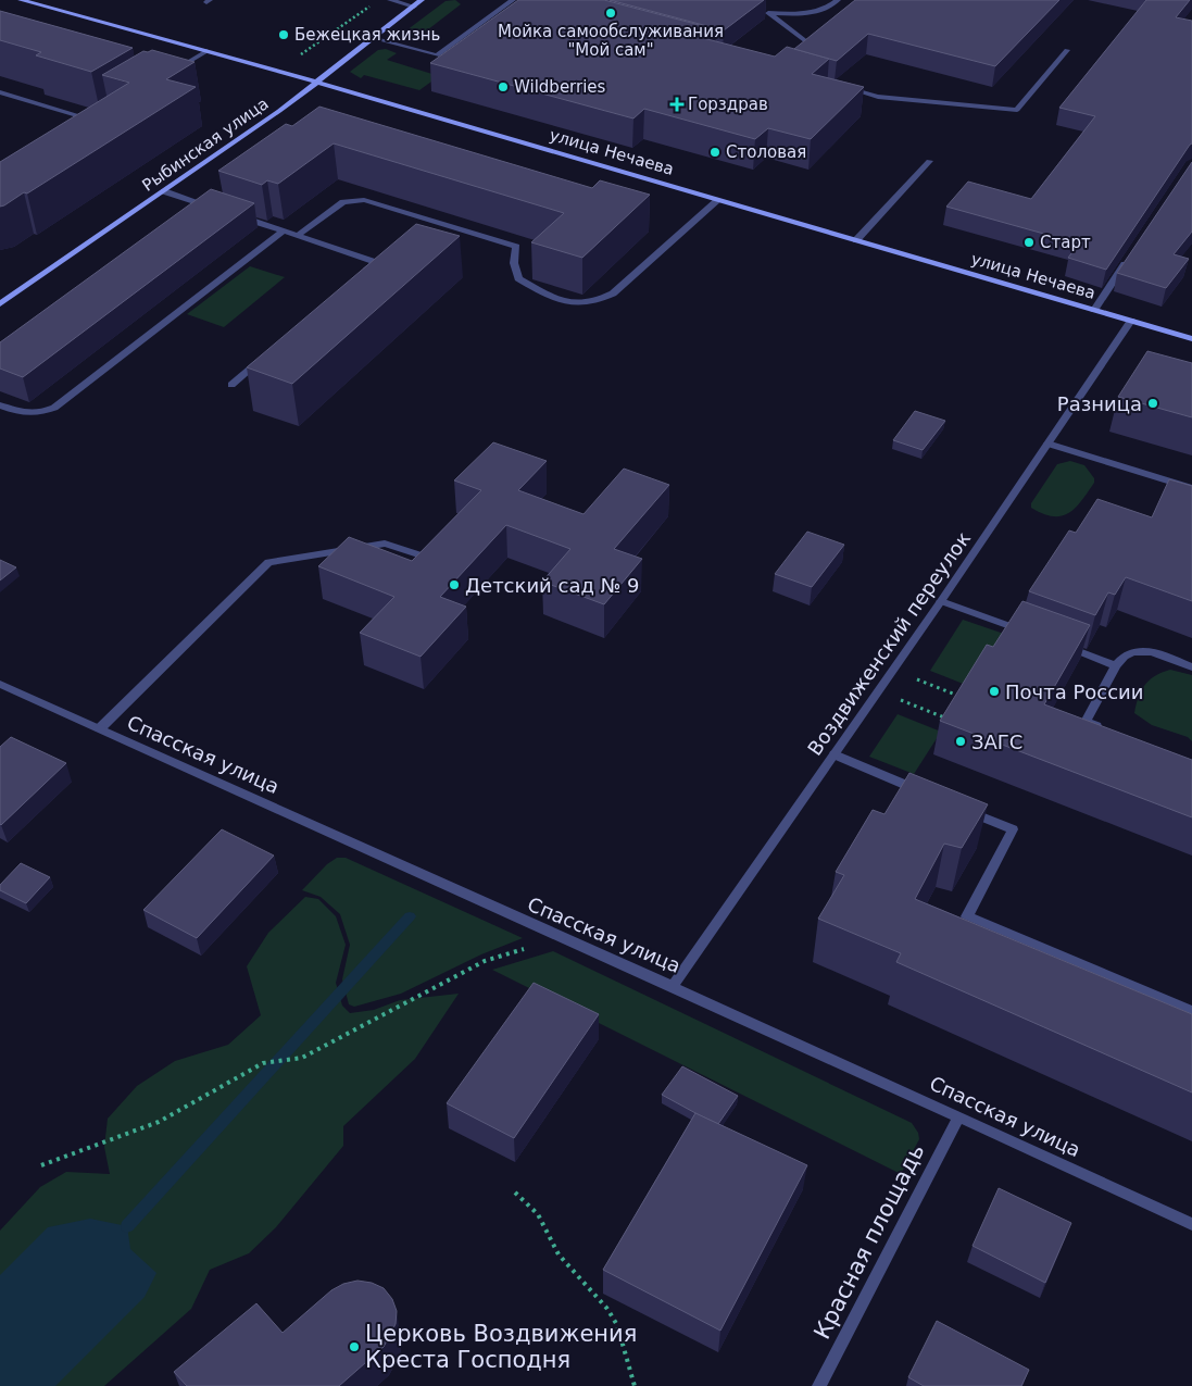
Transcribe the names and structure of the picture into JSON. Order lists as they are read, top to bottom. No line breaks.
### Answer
{"streets":{"street":["Рыбинская улица","улица Нечаева","Воздвиженский переулок","Спасская улица","Красная площадь"]},"crossings":[["Рыбинская улица","улица Нечаева"],["улица Нечаева","Воздвиженский переулок"],["Воздвиженский переулок","Спасская улица"],["Спасская улица","Красная площадь"]],"places":{"other":["Мойка самообслуживания \"Мой сам\"","Бежецкая жизнь","Wildberries","Столовая","Старт","Разница","Детский сад № 9","Почта России","ЗАГС","Церковь Воздвижения Креста Господня"],"health":["Горздрав"]}}
